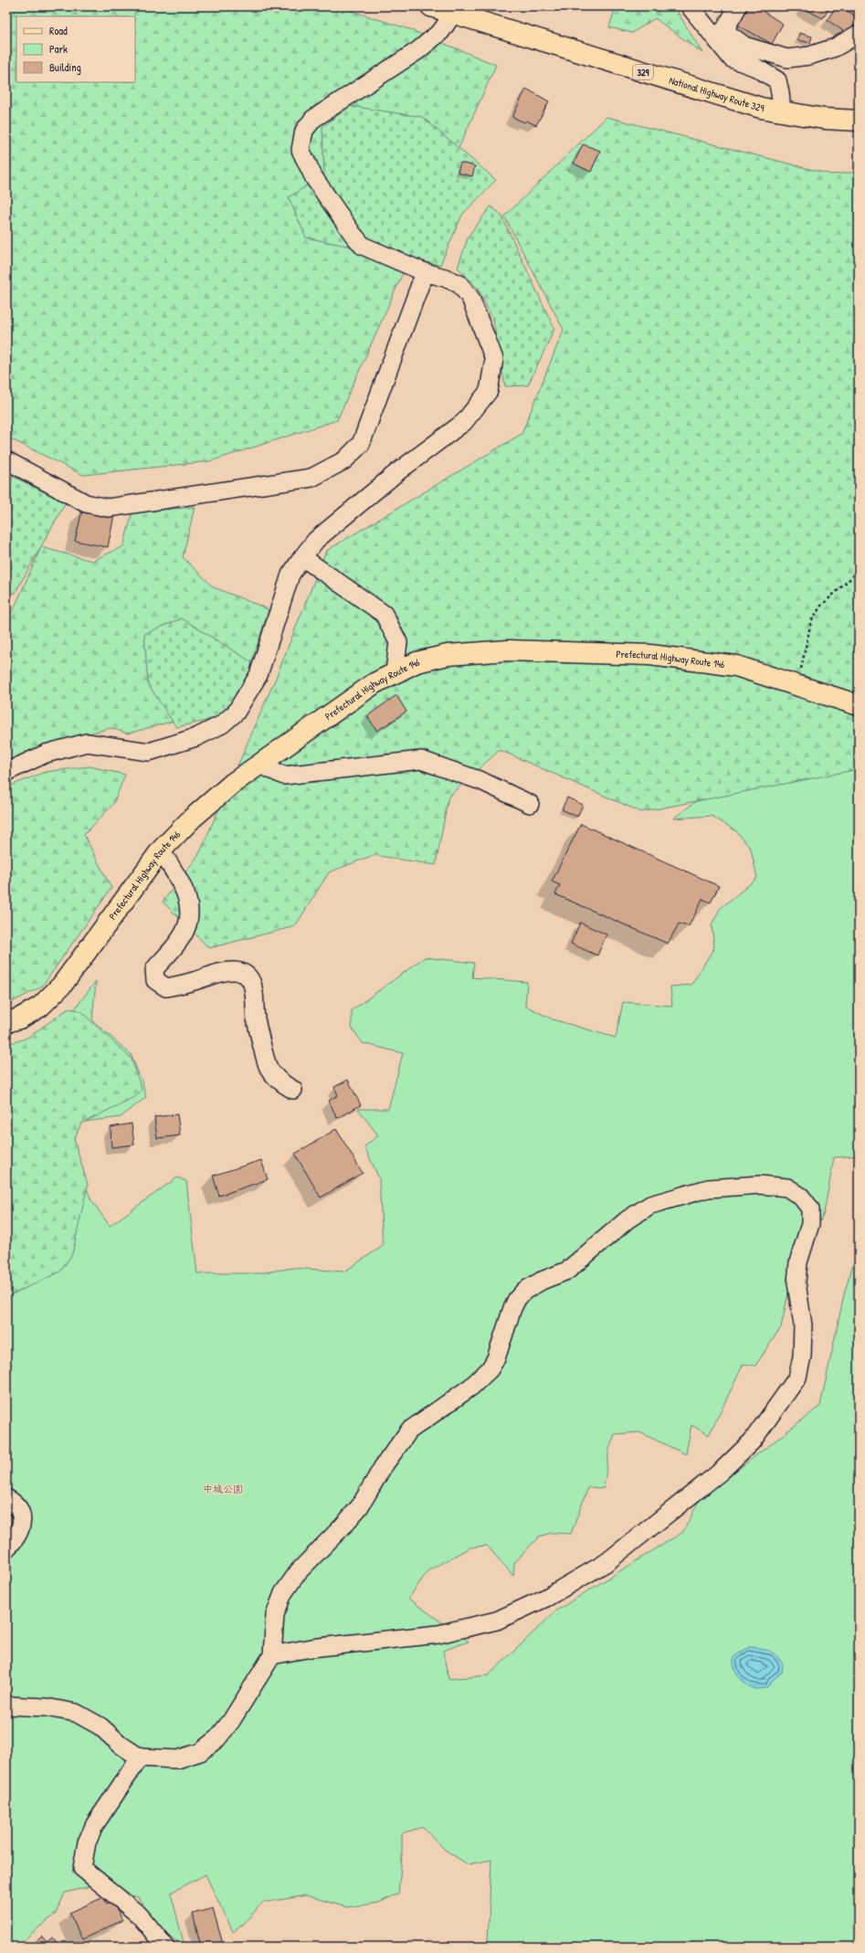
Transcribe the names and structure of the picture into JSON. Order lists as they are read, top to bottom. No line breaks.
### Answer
{"streets":{"main road":["329","National Highway Route 329","Prefectural Highway Route 146"]},"parks":["中城公園"],"legend":["Road","Park","Building"]}
